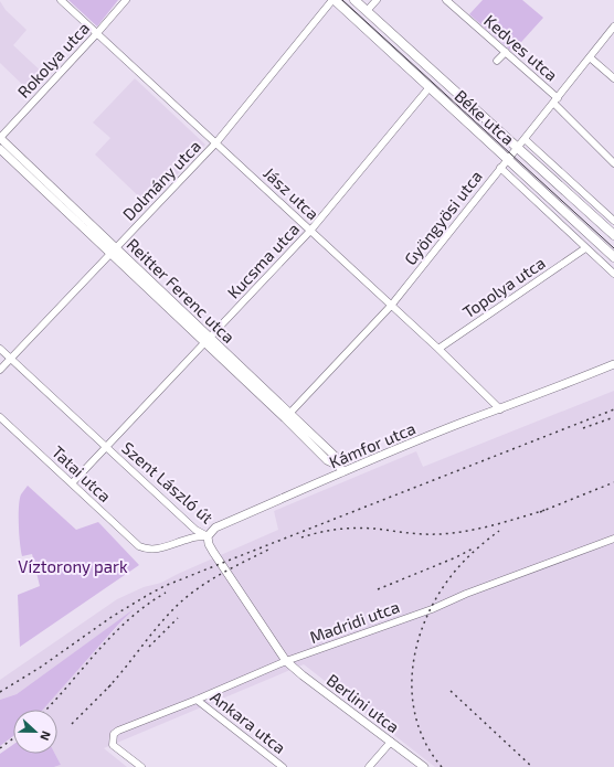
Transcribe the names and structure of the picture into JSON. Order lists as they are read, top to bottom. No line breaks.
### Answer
{"streets":{"main road":["Béke utca"],"street":["Kedves utca","Rokolya utca","Dolmány utca","Jász utca","Gyöngyösi utca","Kucsma utca","Topolya utca","Reitter Ferenc utca","Kámfor utca","Tatai utca","Szent László út","Madridi utca","Berlini utca","Ankara utca"]},"crossings":[["Kedves utca","Gyöngyösi utca"],["Rokolya utca","Jász utca"],["Rokolya utca","Reitter Ferenc utca"],["Béke utca","Dolmány utca"],["Béke utca","Gyöngyösi utca"],["Béke utca","Kucsma utca"],["Béke utca","Topolya utca"],["Dolmány utca","Jász utca"],["Dolmány utca","Reitter Ferenc utca"],["Dolmány utca","Szent László út"],["Jász utca","Gyöngyösi utca"],["Jász utca","Kucsma utca"],["Jász utca","Topolya utca"],["Jász utca","Kámfor utca"],["Gyöngyösi utca","Reitter Ferenc utca"],["Kucsma utca","Reitter Ferenc utca"],["Kucsma utca","Tatai utca"],["Kucsma utca","Szent László út"],["Reitter Ferenc utca","Kámfor utca"],["Kámfor utca","Tatai utca"],["Kámfor utca","Szent László út"],["Szent László út","Madridi utca"],["Szent László út","Berlini utca"],["Madridi utca","Berlini utca"],["Madridi utca","Ankara utca"]],"parks":["Víztorony park"],"north":"right"}
